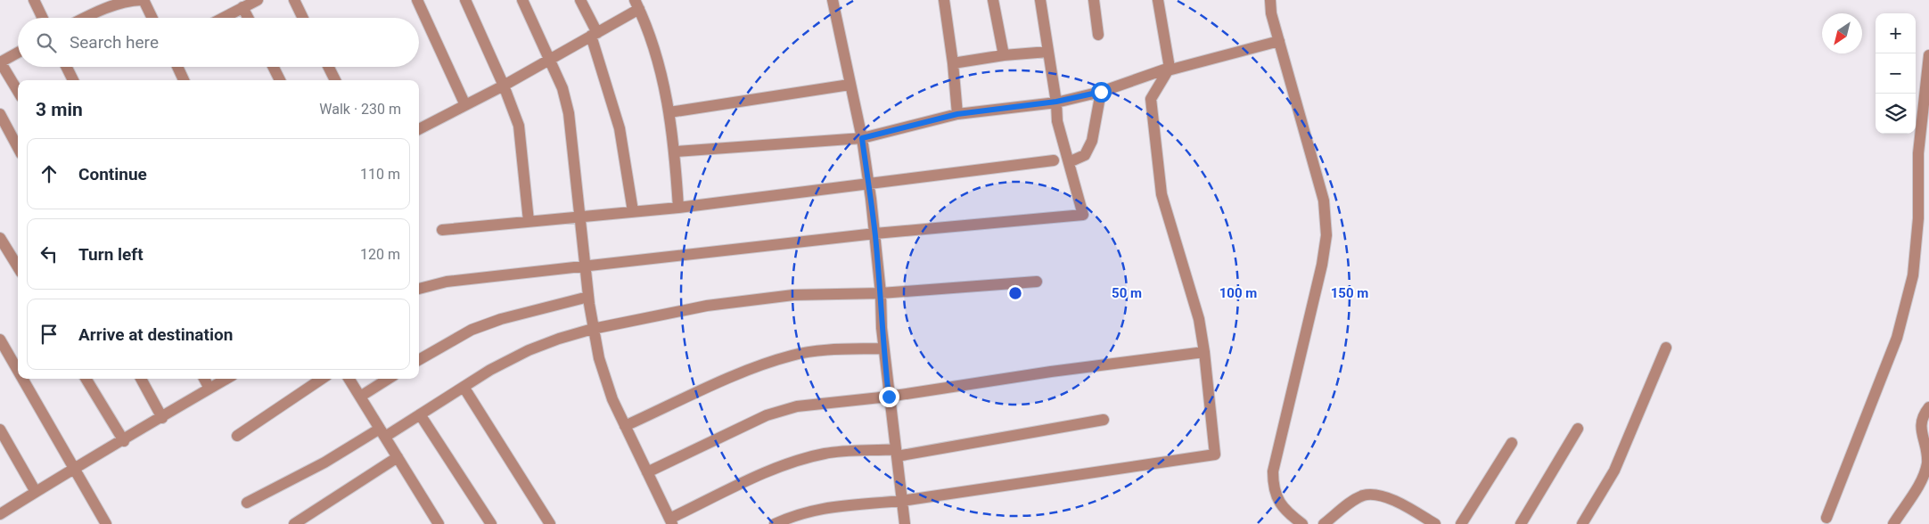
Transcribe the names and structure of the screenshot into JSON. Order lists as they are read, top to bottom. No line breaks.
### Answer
{"north":"bottom left","page":{"map_buttons":["+","−"],"search":"Search here","heading":["3 min","Walk · 230 m"],"list":[["Continue","110 m"],["Turn left","120 m"],"Arrive at destination"]},"rings":["50 m","100 m","150 m"]}
